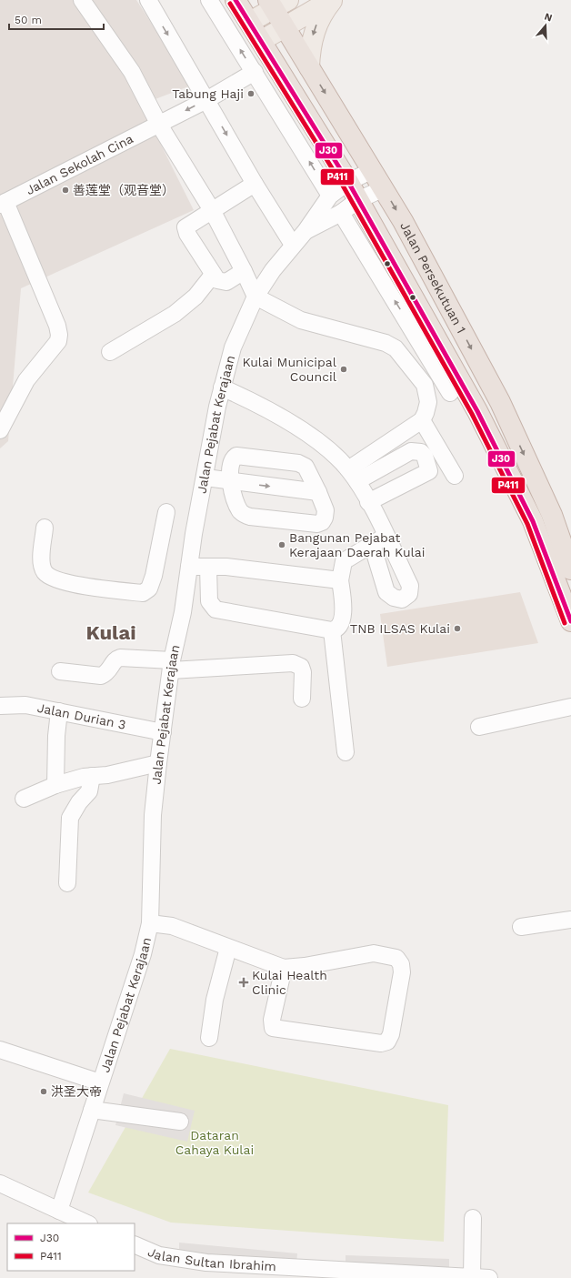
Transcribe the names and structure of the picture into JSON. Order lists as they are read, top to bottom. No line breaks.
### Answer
{"streets":{"highway":["Jalan Persekutuan 1"],"street":["Jalan Sekolah Cina","Jalan Pejabat Kerajaan","Jalan Durian 3","Jalan Sultan Ibrahim"]},"crossings":[["Jalan Persekutuan 1","Jalan Pejabat Kerajaan"],["Jalan Pejabat Kerajaan","Jalan Durian 3"]],"districts":["Kulai"],"parks":["Dataran Cahaya Kulai"],"places":{"other":["Tabung Haji","善莲堂（观音堂）","Kulai Municipal Council","Bangunan Pejabat Kerajaan Daerah Kulai","TNB ILSAS Kulai","洪圣大帝"],"health":["Kulai Health Clinic"]},"lines":["transit line J30","transit line P411"],"legend":["J30","P411"],"scale_bar":"50 m","north":"top"}
